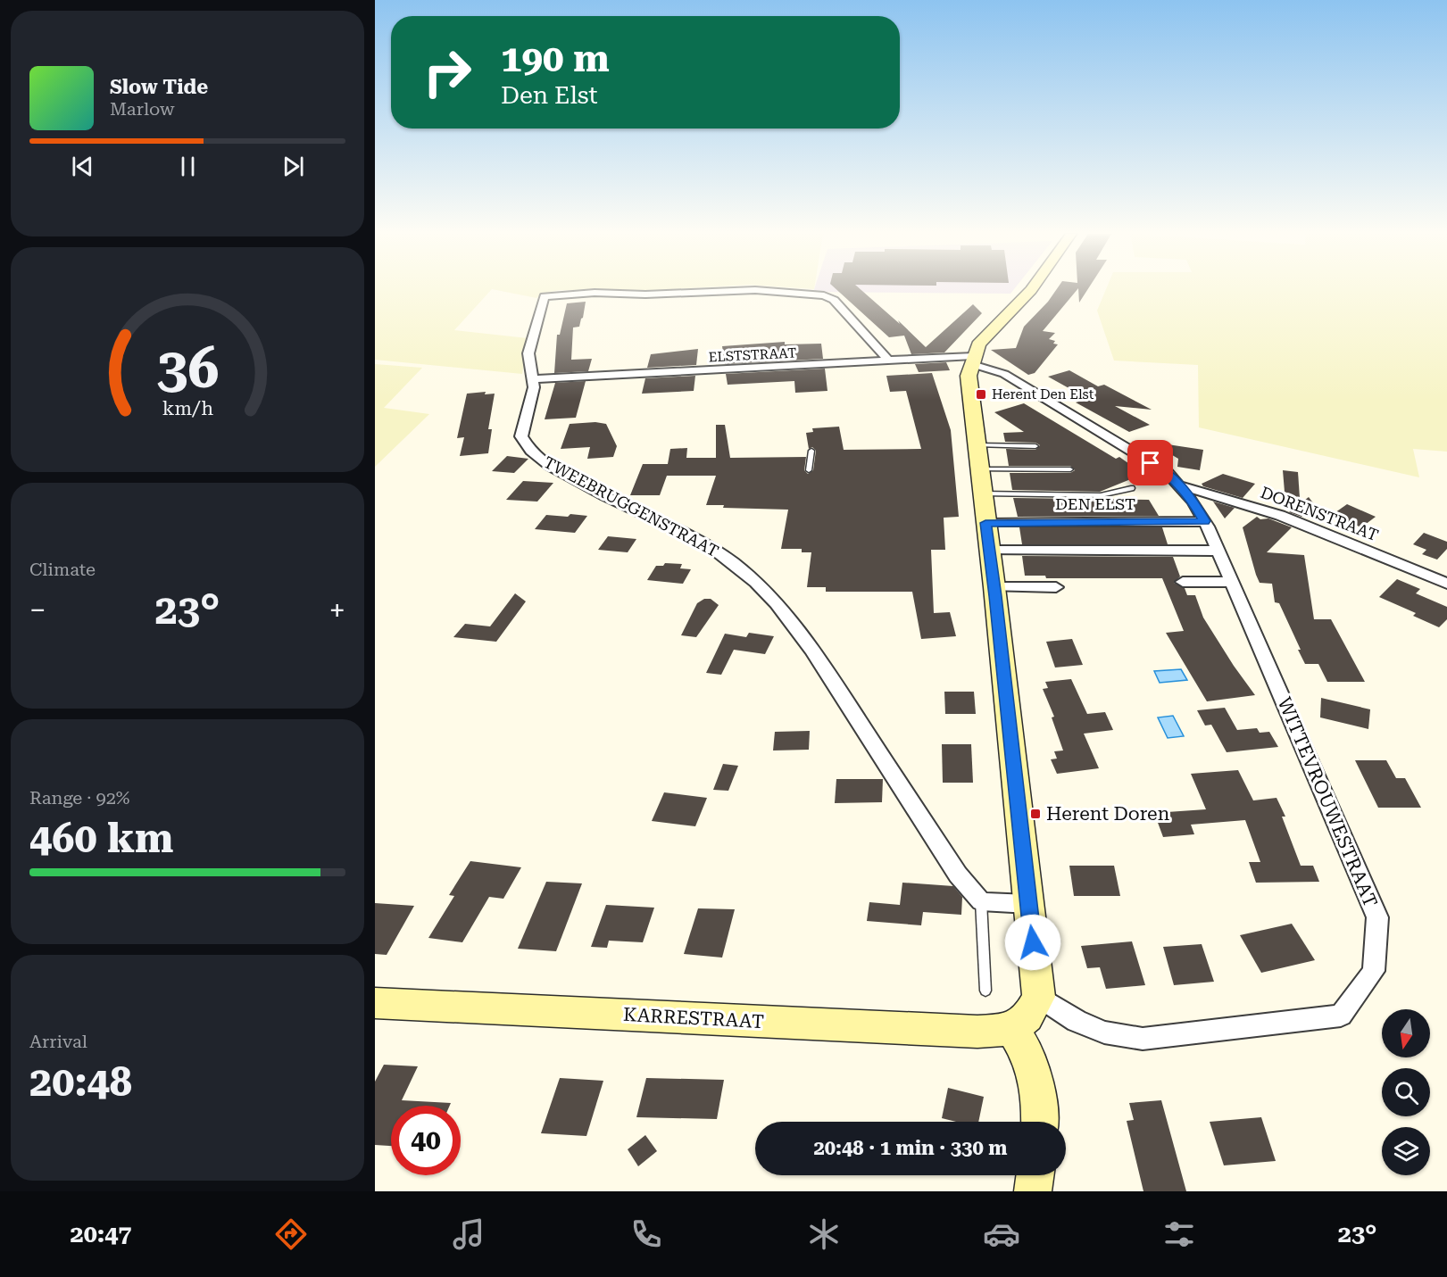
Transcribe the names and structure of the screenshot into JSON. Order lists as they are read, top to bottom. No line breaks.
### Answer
{"streets":{"street":["ELSTSTRAAT","DEN ELST","TWEEBRUGGENSTRAAT","DORENSTRAAT","WITTEVROUWESTRAAT","KARRESTRAAT"]},"crossings":[["ELSTSTRAAT","TWEEBRUGGENSTRAAT"],["ELSTSTRAAT","WITTEVROUWESTRAAT"],["DEN ELST","WITTEVROUWESTRAAT"],["DORENSTRAAT","WITTEVROUWESTRAAT"]],"places":{"transit":["Herent Den Elst","Herent Doren"]},"north":"bottom","page":{"turn":["190 m","Den Elst"],"song":["Slow Tide","Marlow"],"tile":["Climate",["Range · 92%","460 km"],["Arrival","20:48"]],"heat":["−","23°","+"],"limit":"40","trip":"20:48 · 1 min · 330 m","tabs":["20:47","23°"],"gauge":["36","km/h"]}}
